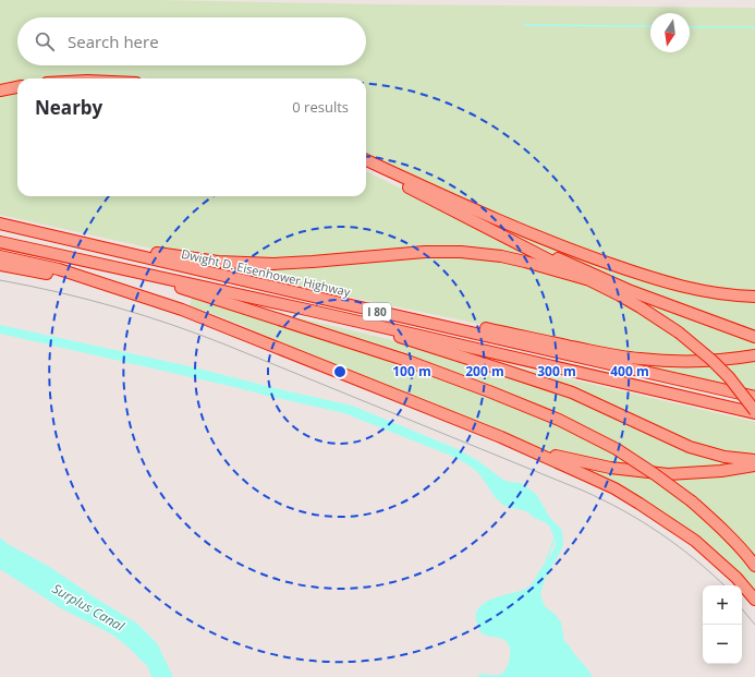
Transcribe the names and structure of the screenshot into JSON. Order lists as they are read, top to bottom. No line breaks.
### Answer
{"streets":{"highway":["Dwight D. Eisenhower Highway","I 80"]},"water":["Surplus Canal"],"north":"bottom","page":{"search":"Search here","heading":["Nearby","0 results"],"map_buttons":["+","−"]},"rings":["100 m","200 m","300 m","400 m"]}
